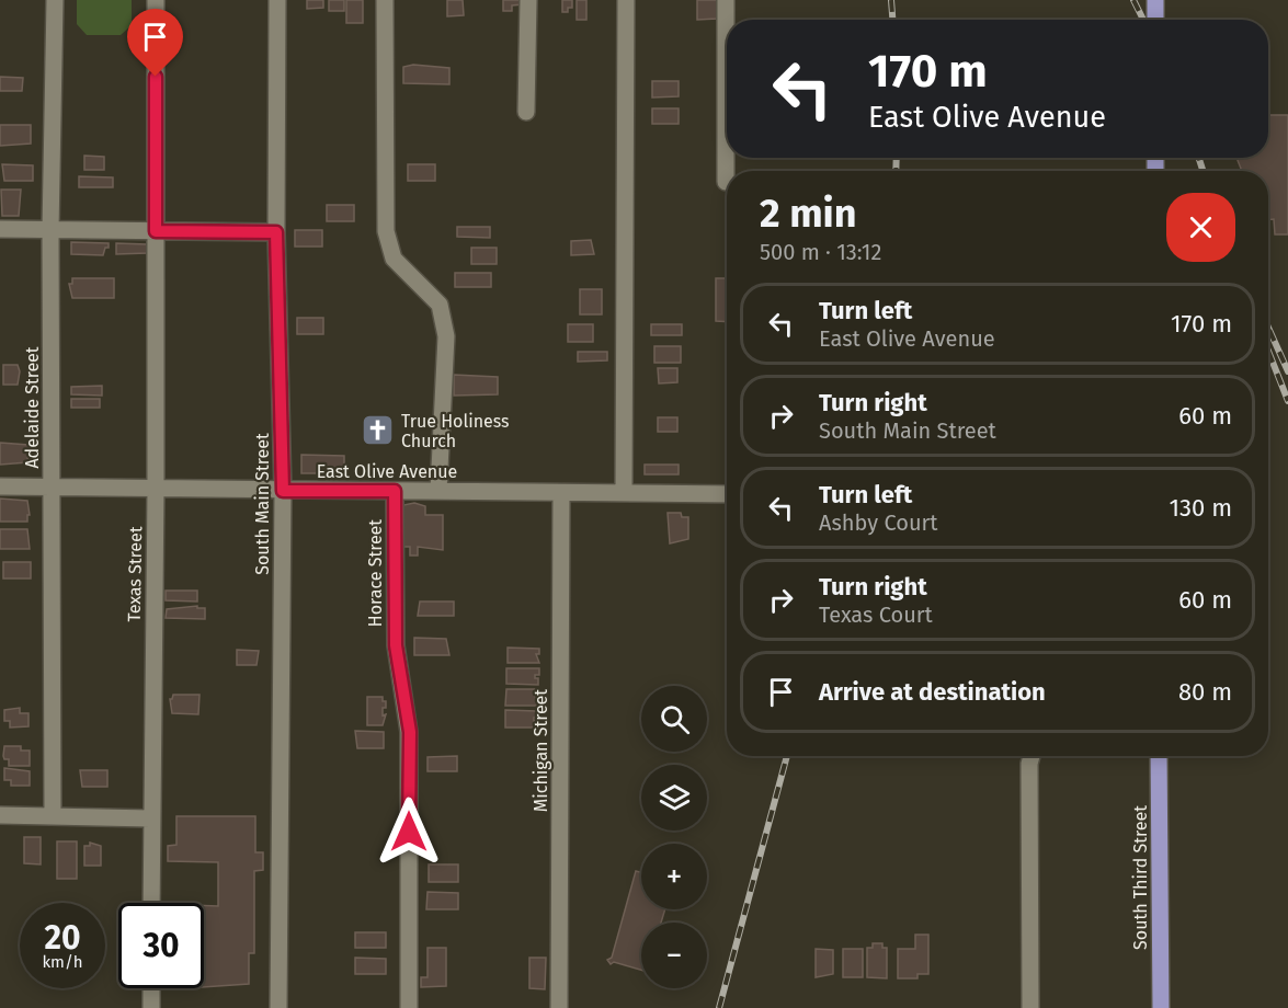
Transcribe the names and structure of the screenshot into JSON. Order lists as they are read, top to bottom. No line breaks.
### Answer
{"streets":{"main road":["South Third Street"],"street":["Adelaide Street","East Olive Avenue","South Main Street","Horace Street","Texas Street","Michigan Street"]},"crossings":[["Adelaide Street","East Olive Avenue"],["East Olive Avenue","South Main Street"],["East Olive Avenue","Horace Street"],["East Olive Avenue","Texas Street"],["East Olive Avenue","Michigan Street"]],"places":{"church":["True Holiness Church"]},"page":{"turn":["170 m","East Olive Avenue"],"heading":["2 min","500 m · 13:12"],"list":[{"name":"Turn left","note":"East Olive Avenue","value":"170 m"},{"name":"Turn right","note":"South Main Street","value":"60 m"},{"name":"Turn left","note":"Ashby Court","value":"130 m"},{"name":"Turn right","note":"Texas Court","value":"60 m"},{"name":"Arrive at destination","value":"80 m"}],"map_buttons":["+","−"],"speed":"20 km/h","limit":"30"}}
